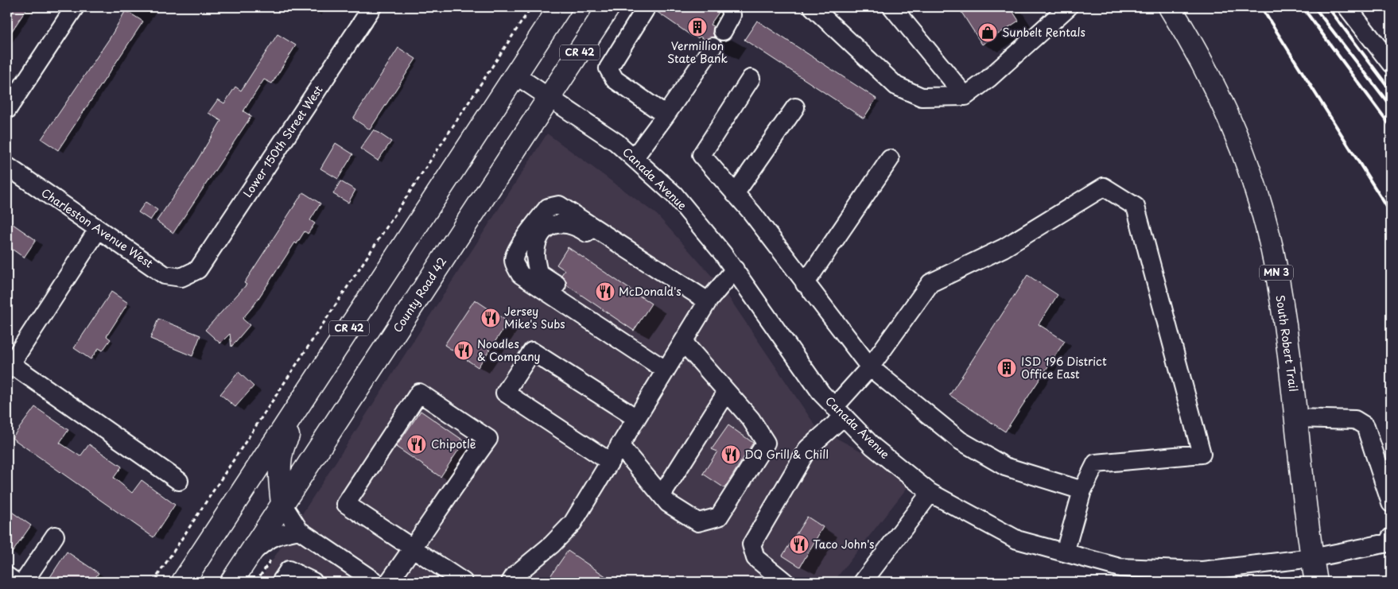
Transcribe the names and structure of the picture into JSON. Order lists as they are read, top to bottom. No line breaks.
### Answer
{"streets":{"main road":["CR 42","MN 3","County Road 42","South Robert Trail"],"street":["Lower 150th Street West","Canada Avenue","Charleston Avenue West"]},"crossings":[["CR 42","Canada Avenue"],["Lower 150th Street West","Charleston Avenue West"],["Canada Avenue","County Road 42"],["Canada Avenue","South Robert Trail"]],"places":{"building":["Vermillion State Bank","ISD 196 District Office East"],"shop":["Sunbelt Rentals"],"restaurant":["McDonald's","Jersey Mike's Subs","Noodles & Company","Chipotle","DQ Grill & Chill","Taco John's"]}}
